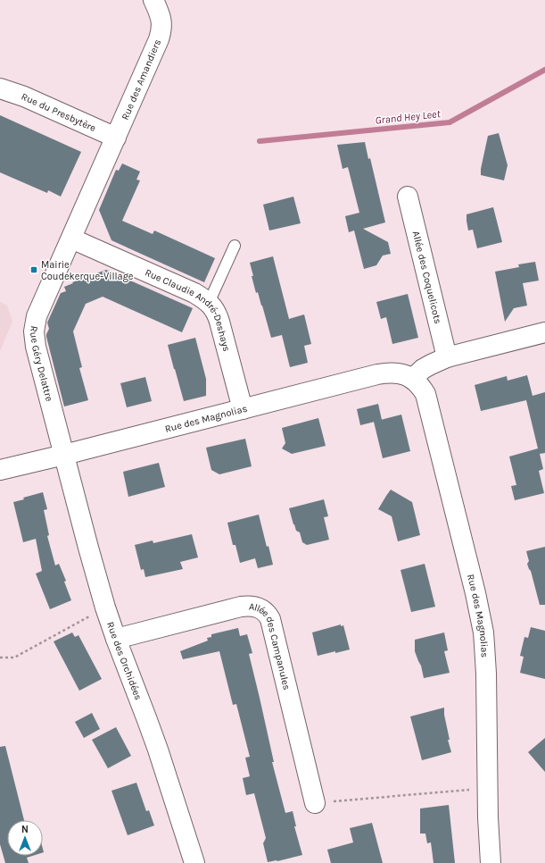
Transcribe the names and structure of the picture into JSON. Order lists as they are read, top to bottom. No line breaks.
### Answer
{"streets":{"street":["Rue des Amandiers","Rue du Presbytère","Allée des Coquelicots","Rue Claudie André-Deshays","Rue Géry Delattre","Rue des Magnolias","Allée des Campanules","Rue des Orchidées"]},"crossings":[["Rue des Amandiers","Rue du Presbytère"],["Rue des Amandiers","Rue Géry Delattre"],["Rue du Presbytère","Rue Géry Delattre"],["Rue Claudie André-Deshays","Rue Géry Delattre"],["Rue Claudie André-Deshays","Rue des Magnolias"],["Rue Géry Delattre","Rue des Magnolias"],["Rue Géry Delattre","Rue des Orchidées"],["Rue des Magnolias","Rue des Orchidées"],["Allée des Campanules","Rue des Orchidées"]],"water":["Grand Hey Leet"],"places":{"transit":["Mairie Coudekerque-Village"]},"north":"top"}
